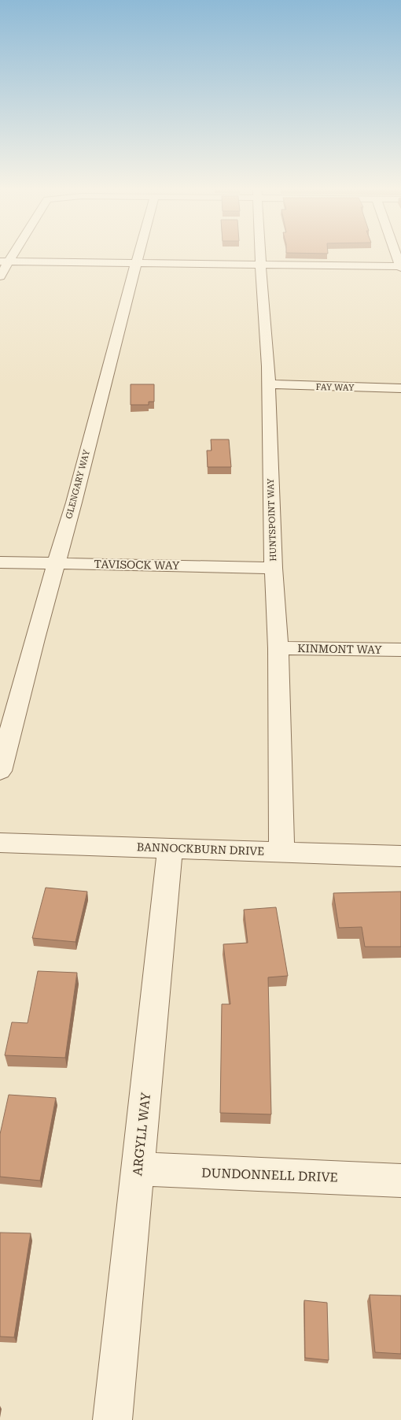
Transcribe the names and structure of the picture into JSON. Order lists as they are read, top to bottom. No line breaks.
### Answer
{"streets":{"street":["FAY WAY","GLENGARY WAY","HUNTSPOINT WAY","TAVISOCK WAY","KINMONT WAY","BANNOCKBURN DRIVE","ARGYLL WAY","DUNDONNELL DRIVE"]},"crossings":[["FAY WAY","HUNTSPOINT WAY"],["GLENGARY WAY","TAVISOCK WAY"],["HUNTSPOINT WAY","TAVISOCK WAY"],["HUNTSPOINT WAY","KINMONT WAY"],["HUNTSPOINT WAY","BANNOCKBURN DRIVE"],["BANNOCKBURN DRIVE","ARGYLL WAY"],["ARGYLL WAY","DUNDONNELL DRIVE"]]}
